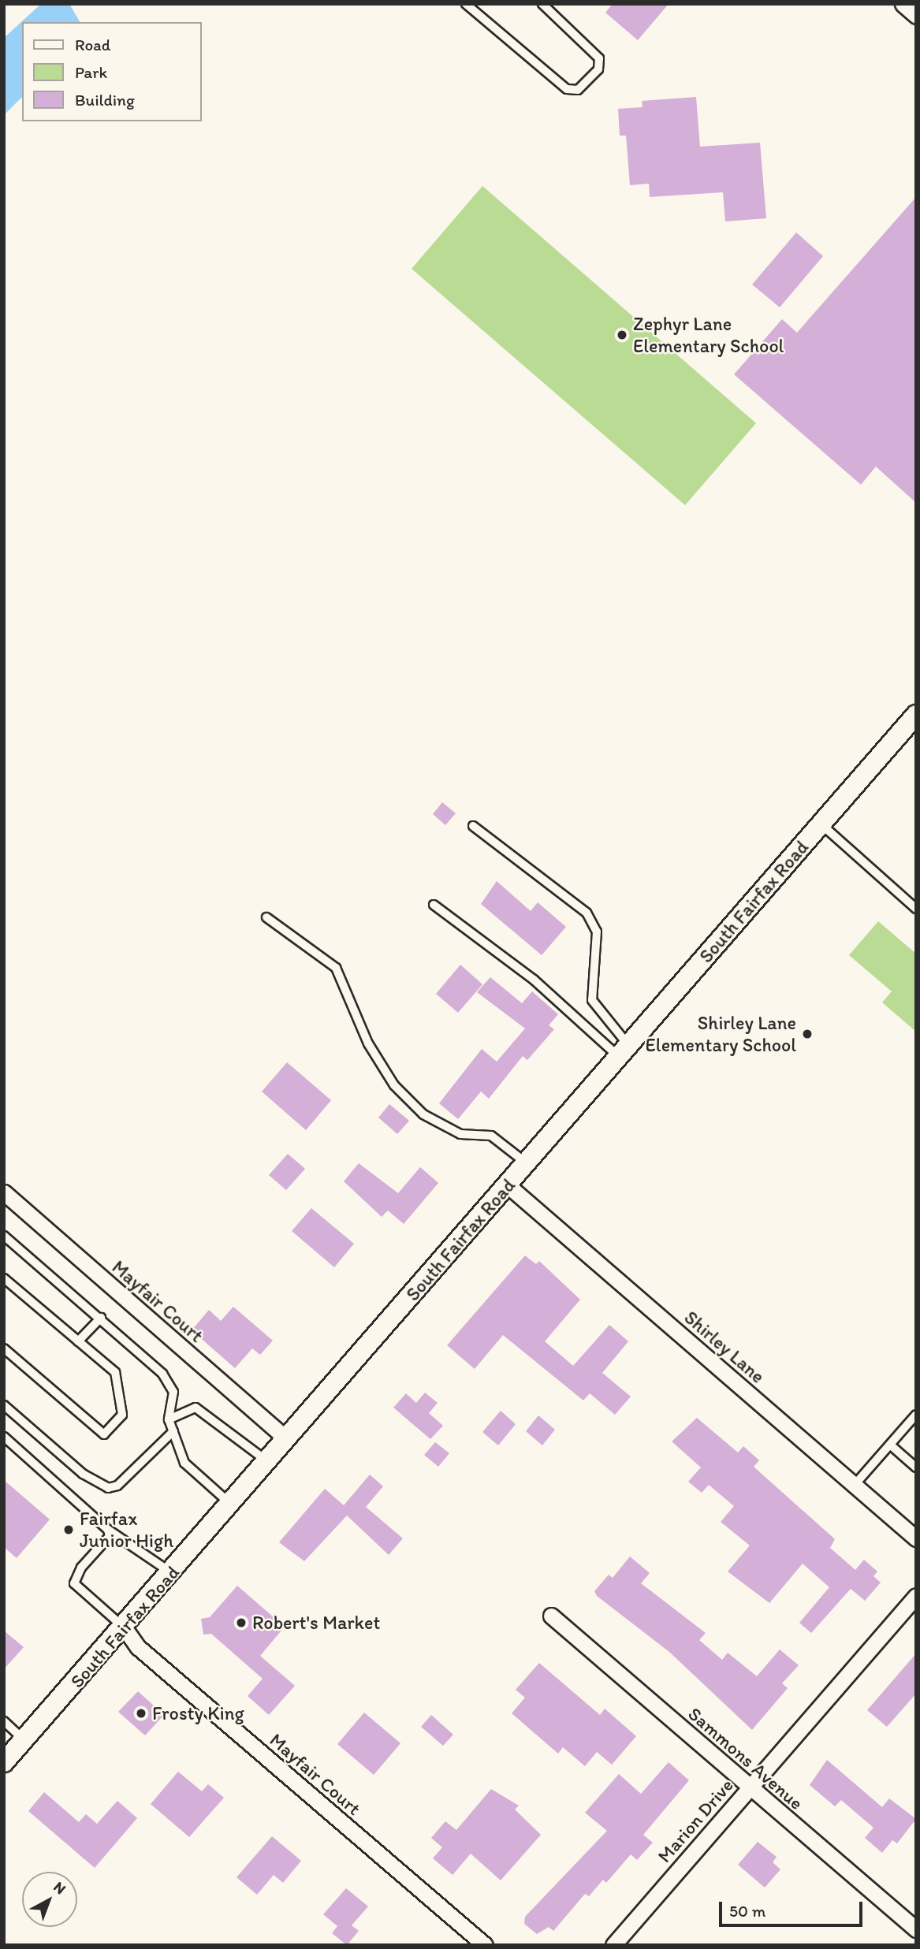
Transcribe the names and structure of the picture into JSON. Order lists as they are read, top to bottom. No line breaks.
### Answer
{"streets":{"street":["South Fairfax Road","Mayfair Court","Shirley Lane","Sammons Avenue","Marion Drive"]},"crossings":[["South Fairfax Road","Mayfair Court"],["South Fairfax Road","Shirley Lane"],["Sammons Avenue","Marion Drive"]],"places":["Zephyr Lane Elementary School","Shirley Lane Elementary School","Fairfax Junior High","Robert's Market","Frosty King"],"legend":["Road","Park","Building"],"scale_bar":"50 m","north":"top right"}
